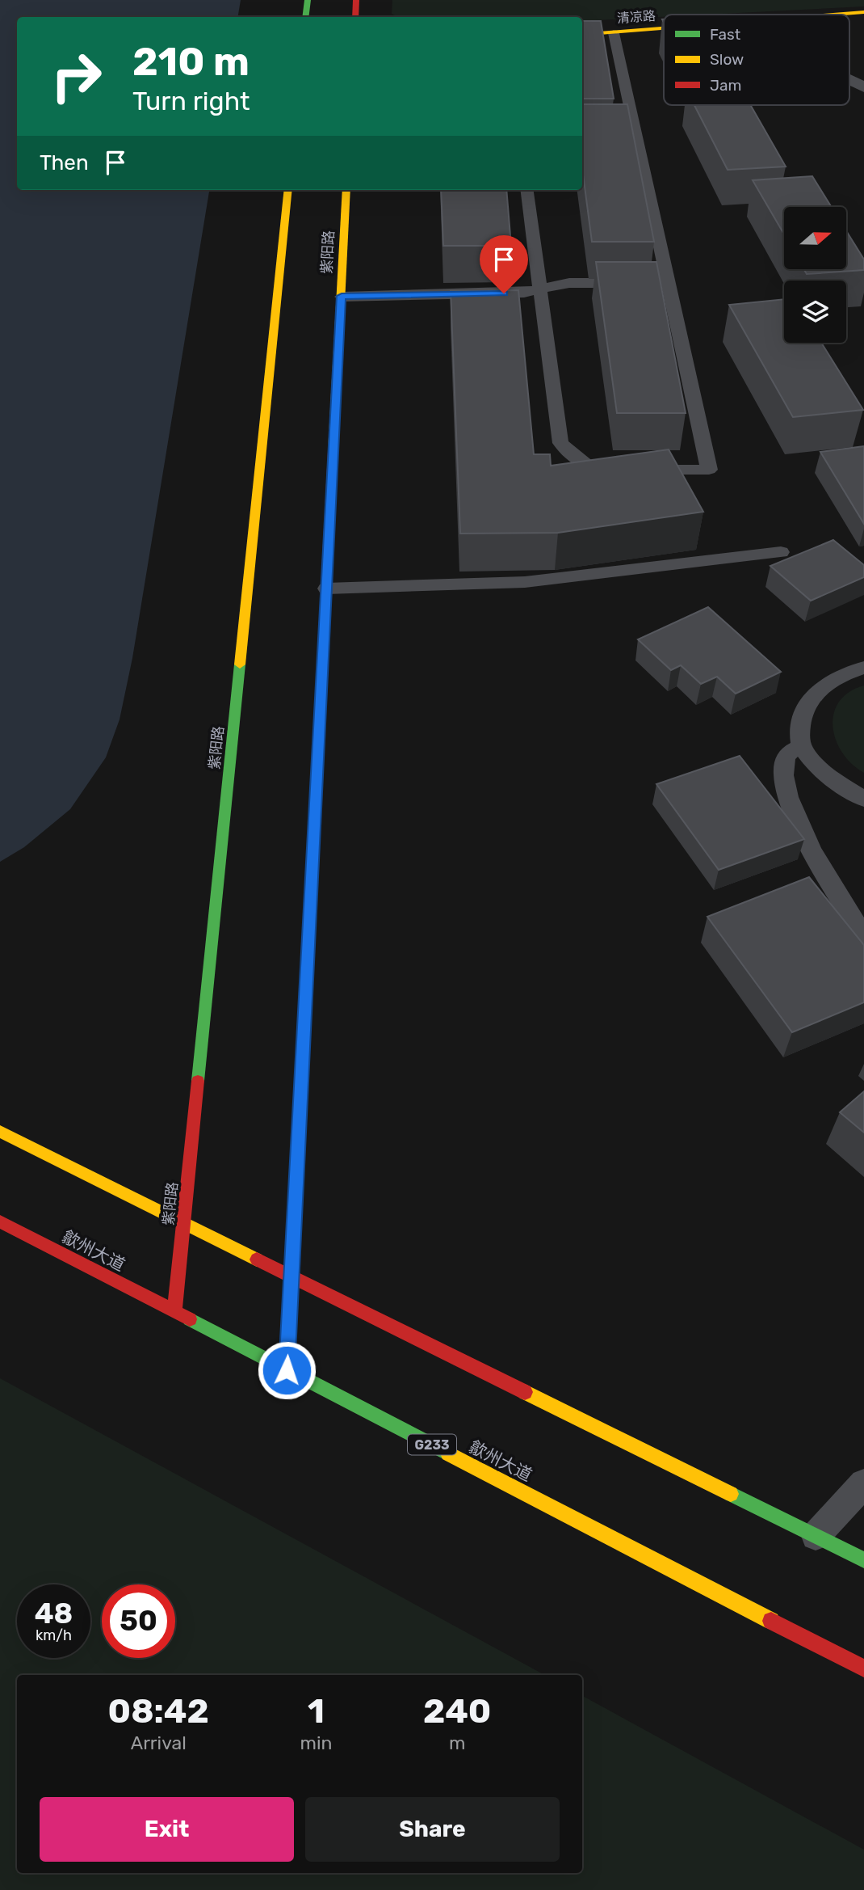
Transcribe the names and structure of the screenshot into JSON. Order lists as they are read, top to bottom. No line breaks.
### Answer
{"streets":{"main road":["清凉路","紫阳路","歙州大道","G233"]},"crossings":[["紫阳路","歙州大道"]],"legend":["Fast","Slow","Jam"],"north":"right","page":{"turn":["210 m","Turn right"],"then":"Then","speed":"48 km/h","limit":"50","eta":["08:42","Arrival","1","min","240","m"],"buttons":["Exit","Share"]}}
